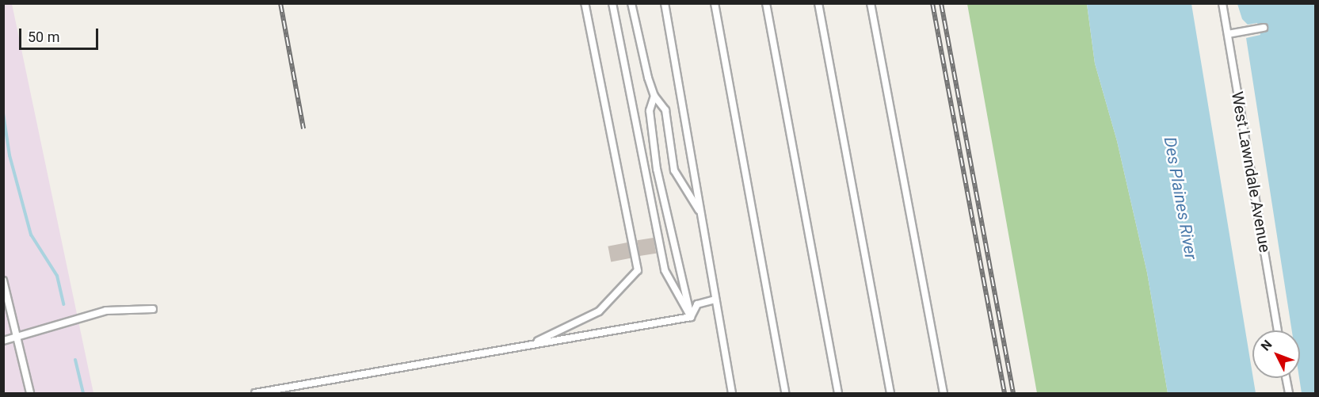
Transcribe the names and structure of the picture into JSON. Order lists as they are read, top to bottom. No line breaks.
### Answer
{"streets":{"lane":["West Lawndale Avenue"]},"water":["Des Plaines River"],"scale_bar":"50 m","north":"top left"}
